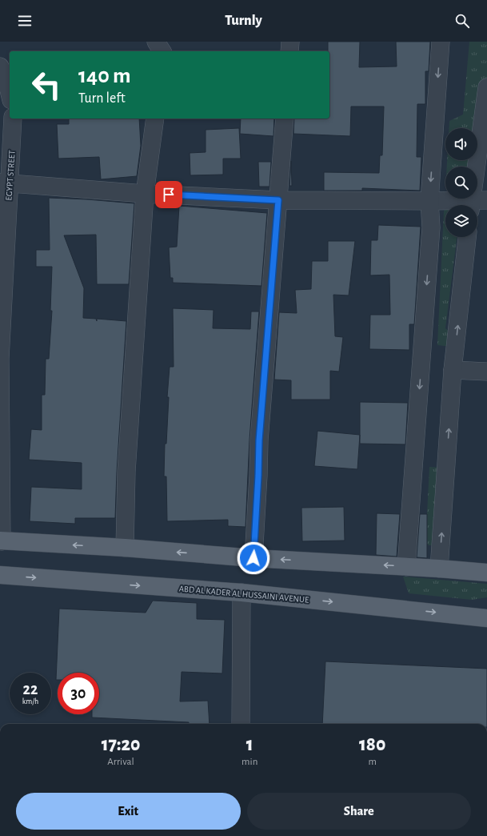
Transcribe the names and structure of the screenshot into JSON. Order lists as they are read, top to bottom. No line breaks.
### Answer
{"streets":{"main road":["ABD AL KADER AL HUSSAINI AVENUE"],"street":["EGYPT STREET"]},"page":{"header":"Turnly","turn":["140 m","Turn left"],"speed":"22 km/h","limit":"30","eta":["17:20","Arrival","1","min","180","m"],"buttons":["Exit","Share"]}}
